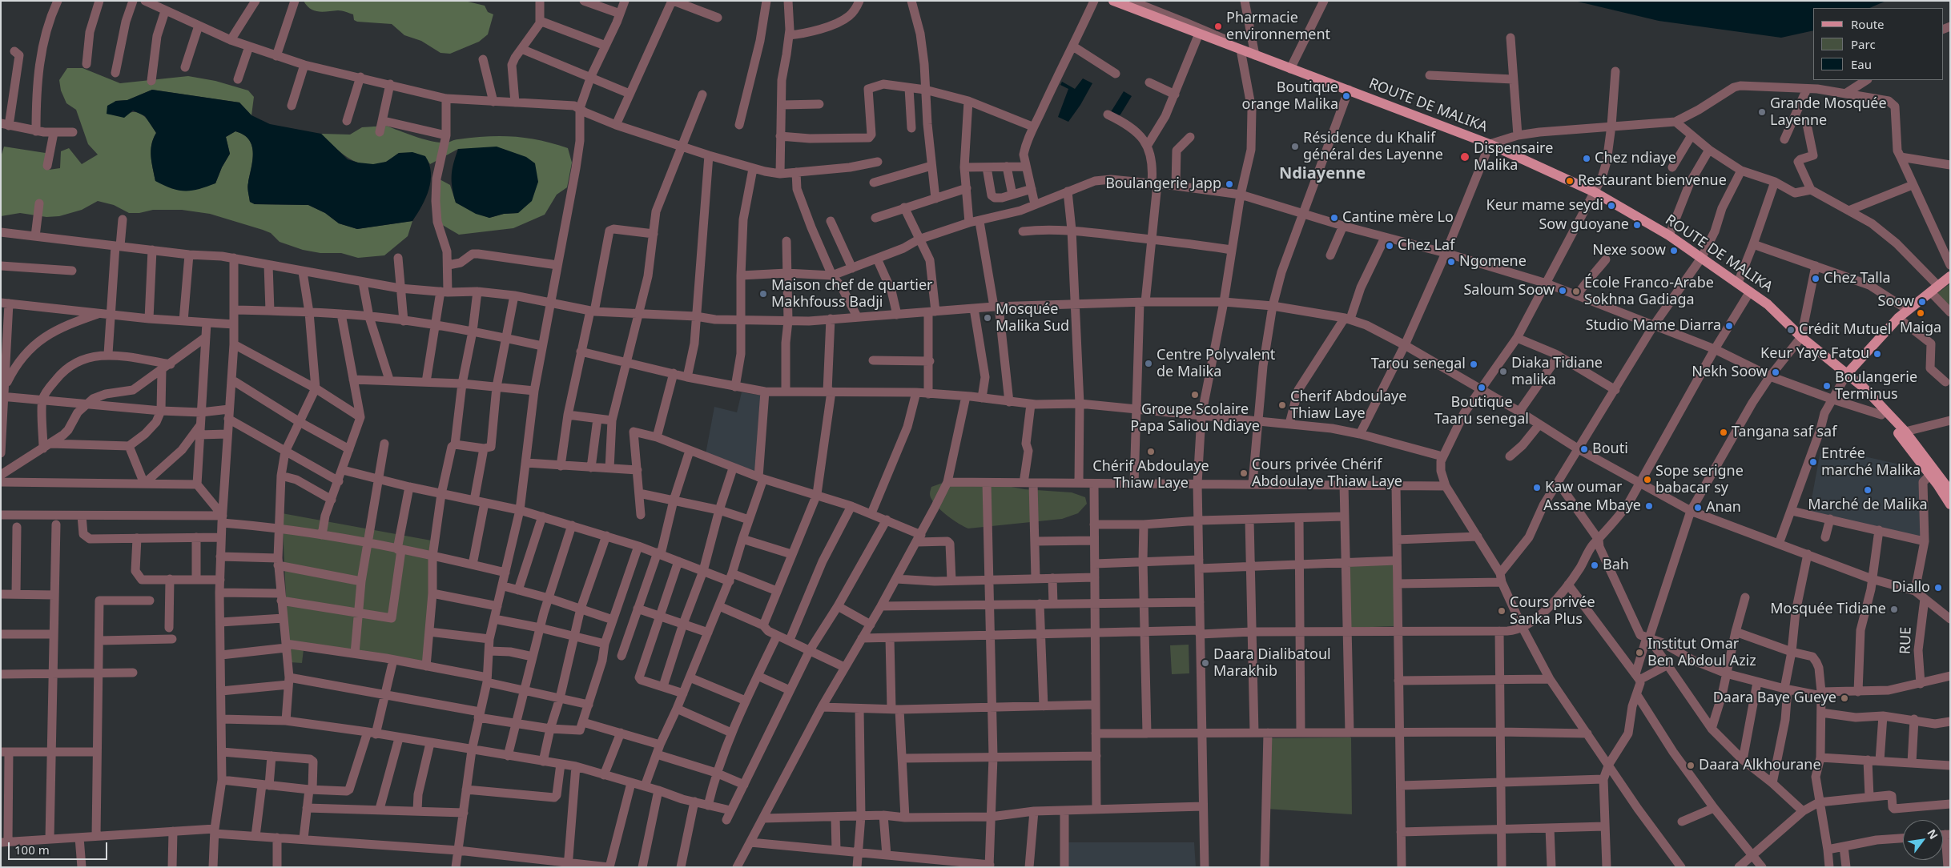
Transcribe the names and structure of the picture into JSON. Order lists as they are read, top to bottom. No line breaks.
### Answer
{"streets":{"main road":["ROUTE DE MALIKA"],"street":["RUE"]},"districts":["Ndiayenne"],"places":["Pharmacie environnement","Boutique orange Malika","Grande Mosquée Layenne","Résidence du Khalif général des Layenne","Dispensaire Malika","Chez ndiaye","Restaurant bienvenue","Boulangerie Japp","Keur mame seydi","Cantine mère Lo","Sow guoyane","Chez Laf","Nexe soow","Ngomene","Chez Talla","Saloum Soow","École Franco-Arabe Sokhna Gadiaga","Maison chef de quartier Makhfouss Badji","Soow","Maiga","Mosquée Malika Sud","Studio Mame Diarra","Crédit Mutuel","Keur Yaye Fatou","Centre Polyvalent de Malika","Tarou senegal","Diaka Tidiane malika","Nekh Soow","Boulangerie Terminus","Boutique Taaru senegal","Groupe Scolaire Papa Saliou Ndiaye","Cherif Abdoulaye Thiaw Laye","Tangana saf saf","Bouti","Chérif Abdoulaye Thiaw Laye","Entrée marché Malika","Cours privée Chérif Abdoulaye Thiaw Laye","Sope serigne babacar sy","Kaw oumar","Marché de Malika","Assane Mbaye","Anan","Bah","Diallo","Mosquée Tidiane","Cours privée Sanka Plus","Institut Omar Ben Abdoul Aziz","Daara Dialibatoul Marakhib","Daara Baye Gueye","Daara Alkhourane"],"legend":["Route","Parc","Eau"],"scale_bar":"100 m","north":"top right"}
